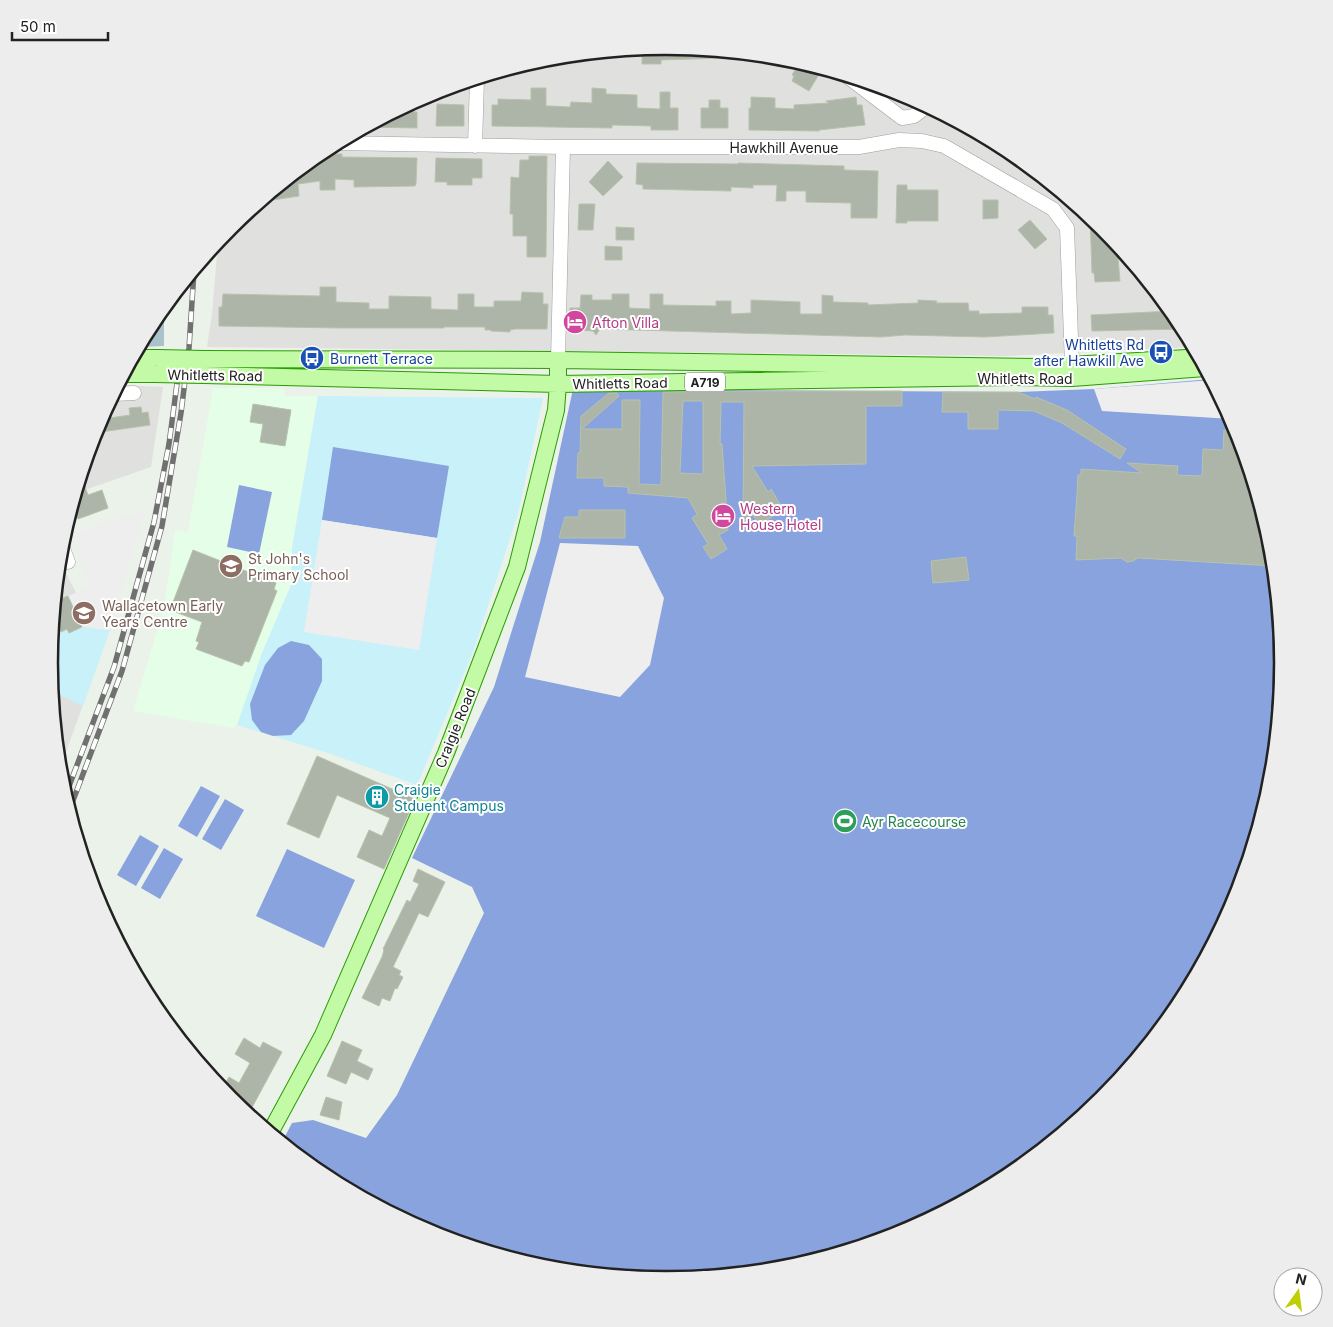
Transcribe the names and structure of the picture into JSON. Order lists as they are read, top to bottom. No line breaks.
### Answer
{"streets":{"main road":["Whitletts Road","A719","Craigie Road"],"street":["Hawkhill Avenue"]},"crossings":[["Hawkhill Avenue","Whitletts Road"],["Whitletts Road","Craigie Road"]],"places":{"hotel":["Afton Villa","Western House Hotel"],"bus stop":["Whitletts Rd after Hawkill Ave","Burnett Terrace"],"school or university":["St John's Primary School","Wallacetown Early Years Centre"],"building":["Craigie Stduent Campus"],"sports":["Ayr Racecourse"]},"scale_bar":"50 m","north":"top"}
